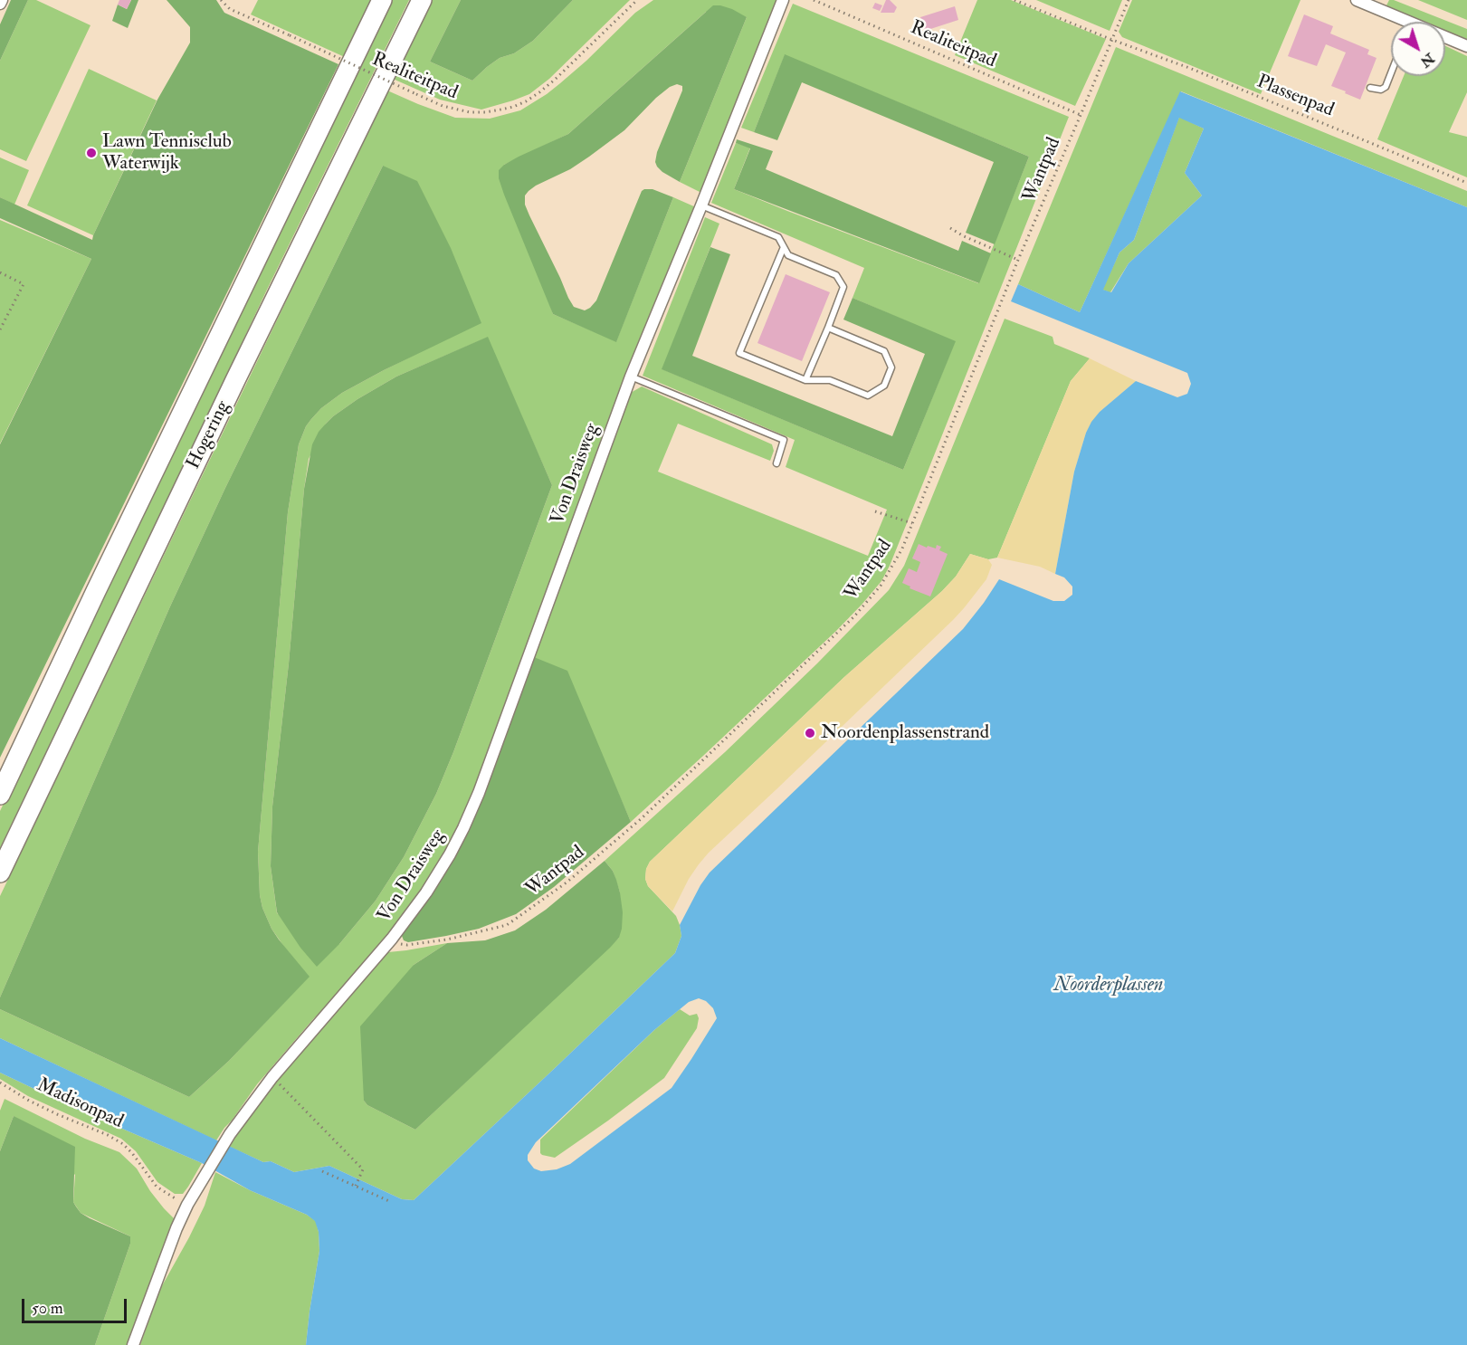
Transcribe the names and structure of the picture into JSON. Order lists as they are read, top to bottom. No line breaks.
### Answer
{"streets":{"highway":["Hogering"],"street":["Von Draisweg"],"path":["Realiteitpad","Plassenpad","Wantpad","Madisonpad"]},"crossings":[["Realiteitpad","Wantpad"],["Plassenpad","Wantpad"],["Wantpad","Von Draisweg"],["Von Draisweg","Madisonpad"]],"water":["Noorderplassen"],"places":["Lawn Tennisclub Waterwijk","Noordenplassenstrand"],"scale_bar":"50 m","north":"bottom right"}
